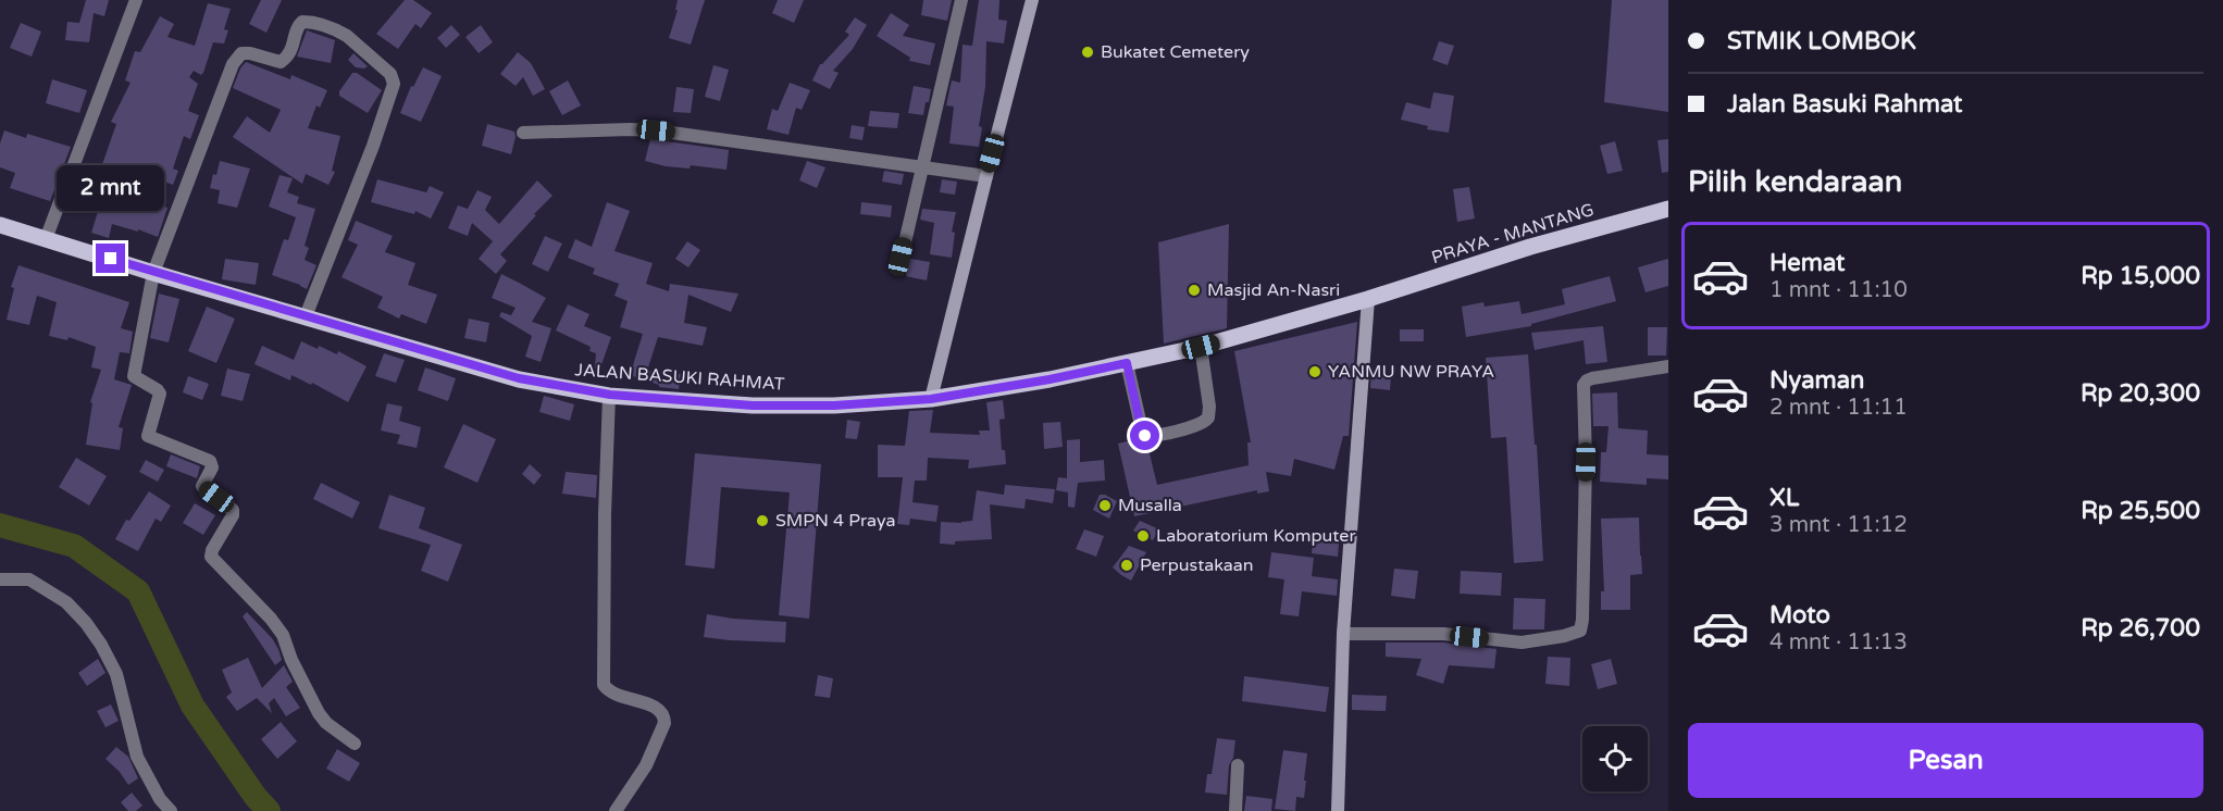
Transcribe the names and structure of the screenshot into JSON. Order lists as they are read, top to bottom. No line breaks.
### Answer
{"streets":{"main road":["PRAYA - MANTANG","JALAN BASUKI RAHMAT"]},"crossings":[["PRAYA - MANTANG","JALAN BASUKI RAHMAT"]],"places":["Bukatet Cemetery","Masjid An-Nasri","YANMU NW PRAYA","Musalla","SMPN 4 Praya","Laboratorium Komputer","Perpustakaan"],"page":{"banner":["STMIK LOMBOK","Jalan Basuki Rahmat"],"heading":"Pilih kendaraan","bubble":"2 mnt","list":[{"name":"Hemat","note":"1 mnt · 11:10","value":"Rp 15,000"},{"name":"Nyaman","note":"2 mnt · 11:11","value":"Rp 20,300"},{"name":"XL","note":"3 mnt · 11:12","value":"Rp 25,500"},{"name":"Moto","note":"4 mnt · 11:13","value":"Rp 26,700"}],"buttons":"Pesan"}}
